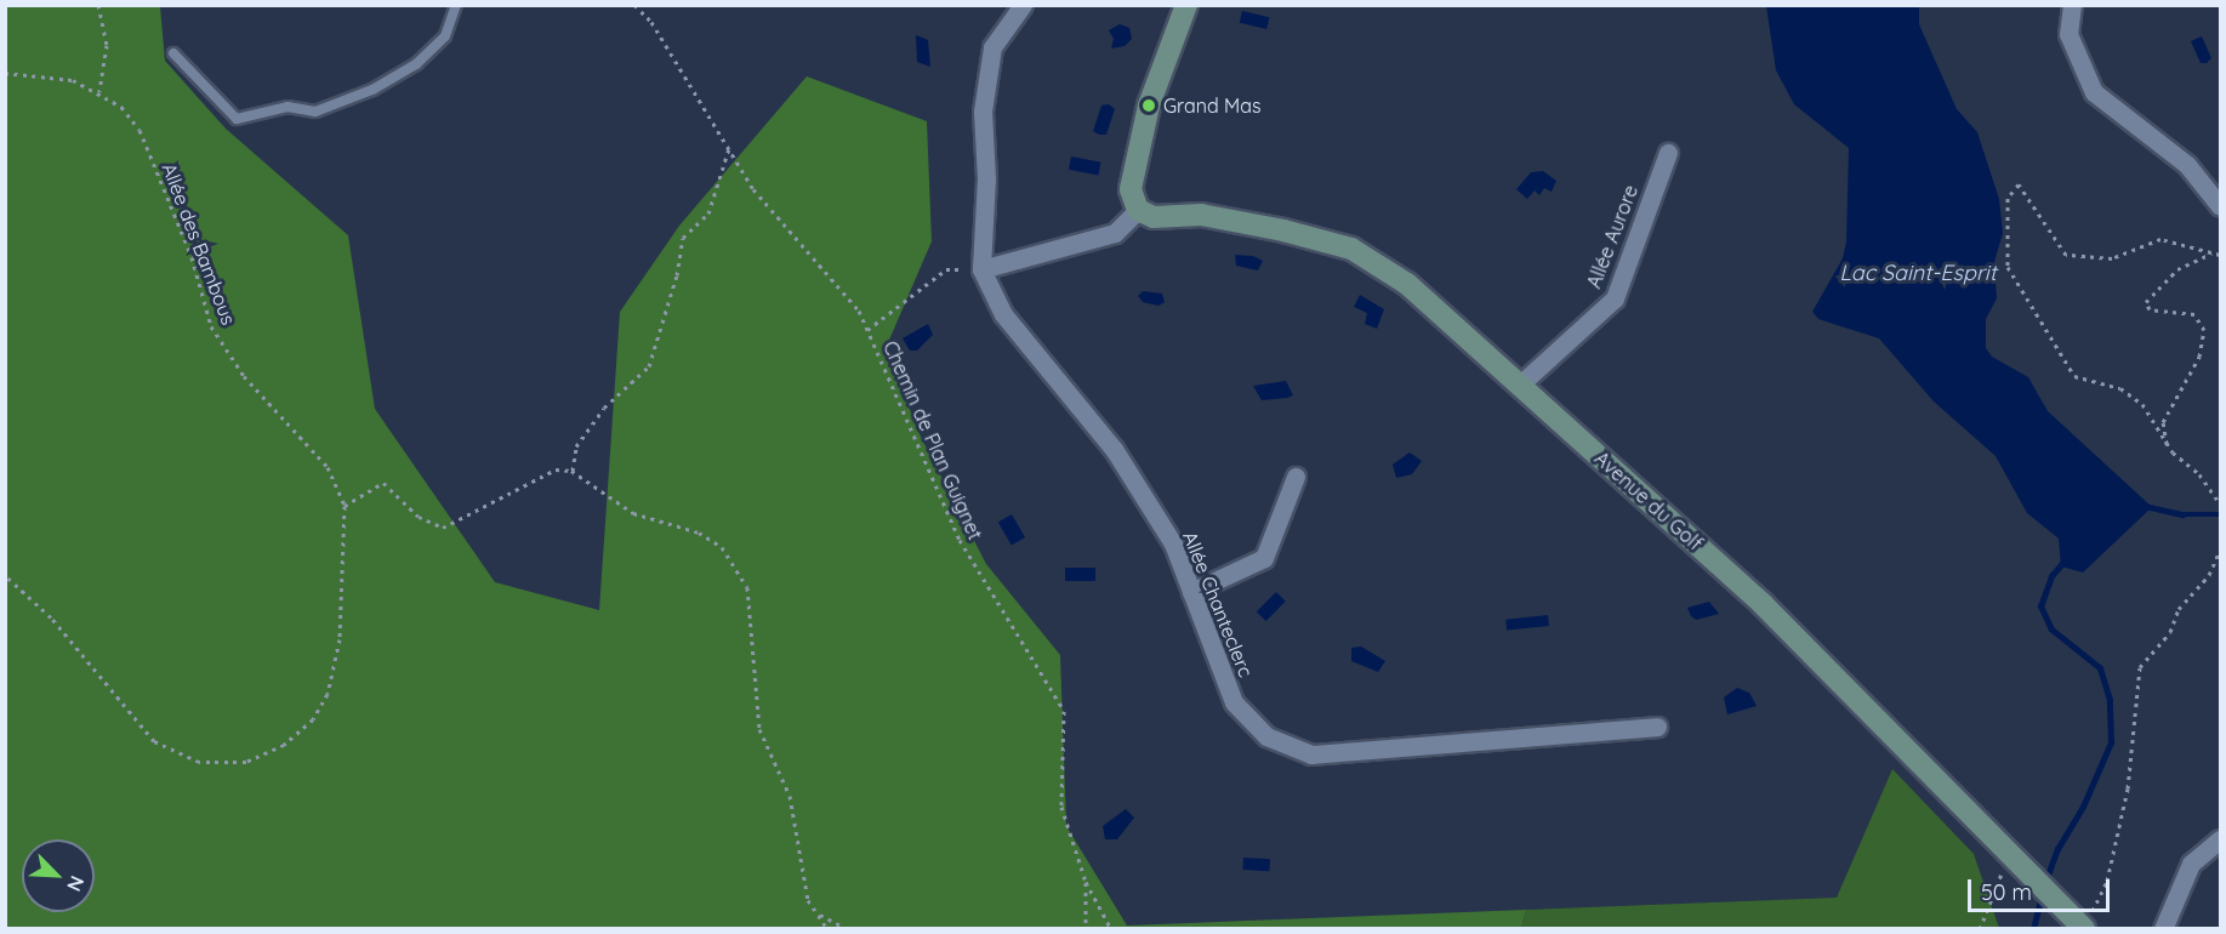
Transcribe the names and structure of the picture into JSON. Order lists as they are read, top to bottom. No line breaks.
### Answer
{"streets":{"street":["Allée Aurore","Avenue du Golf","Allée Chanteclerc"],"path":["Allée des Bambous","Chemin de Plan Guignet"]},"crossings":[["Allée Aurore","Avenue du Golf"]],"water":["Lac Saint-Esprit"],"places":["Grand Mas"],"scale_bar":"50 m","north":"bottom right"}
